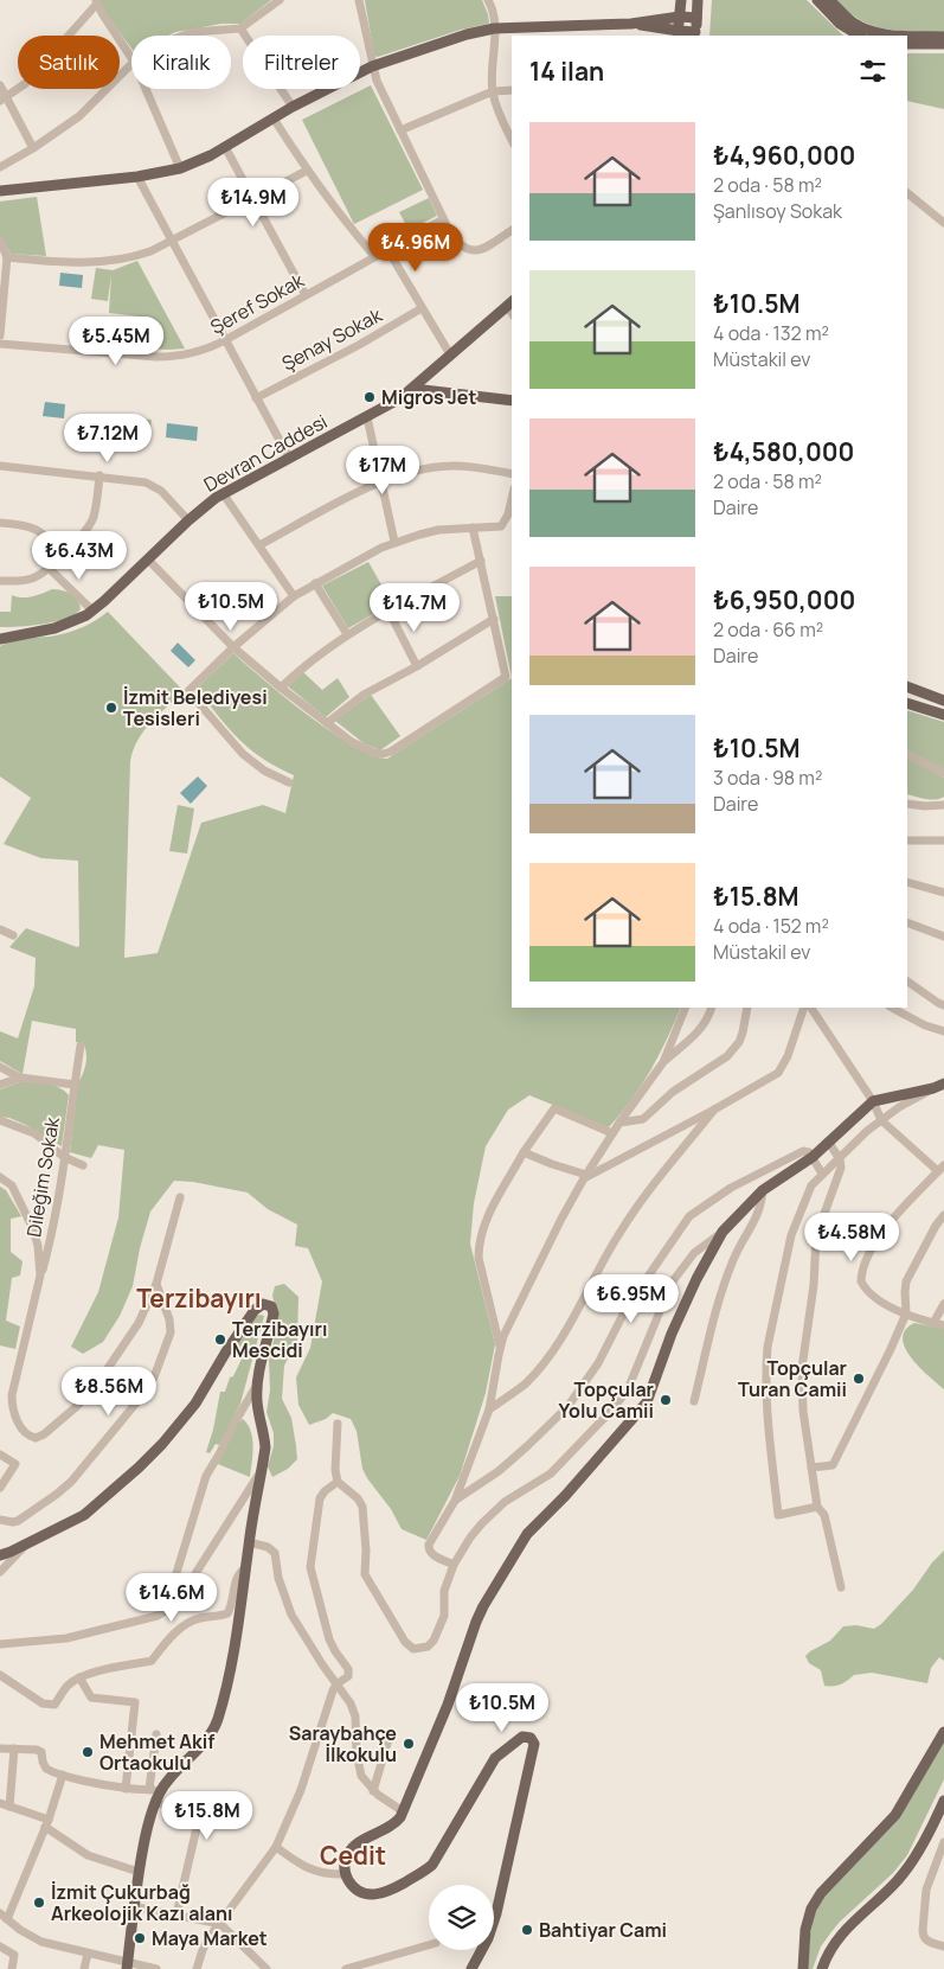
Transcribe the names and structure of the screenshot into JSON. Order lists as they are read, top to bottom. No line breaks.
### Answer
{"streets":{"main road":["Devran Caddesi"],"street":["Şeref Sokak","Şenay Sokak","Dileğim Sokak"]},"districts":["Terzibayırı","Cedit"],"places":["Migros Jet","İzmit Belediyesi Tesisleri","Terzibayırı Mescidi","Topçular Turan Camii","Topçular Yolu Camii","Saraybahçe İlkokulu","Mehmet Akif Ortaokulu","İzmit Çukurbağ Arkeolojik Kazı alanı","Bahtiyar Cami","Maya Market"],"page":{"chip":["Satılık","Kiralık","Filtreler"],"heading":"14 ilan","list":[{"name":"₺4,960,000","note":"2 oda · 58 m² · Şanlısoy Sokak"},{"name":"₺10.5M","note":"4 oda · 132 m² · Müstakil ev"},{"name":"₺4,580,000","note":"2 oda · 58 m² · Daire"},{"name":"₺6,950,000","note":"2 oda · 66 m² · Daire"},{"name":"₺10.5M","note":"3 oda · 98 m² · Daire"},{"name":"₺15.8M","note":"4 oda · 152 m² · Müstakil ev"}],"price":["₺14.9M","₺4.96M","₺5.45M","₺7.12M","₺17M","₺6.43M","₺10.5M","₺14.7M","₺4.58M","₺6.95M","₺8.56M","₺14.6M","₺10.5M","₺15.8M"]}}
